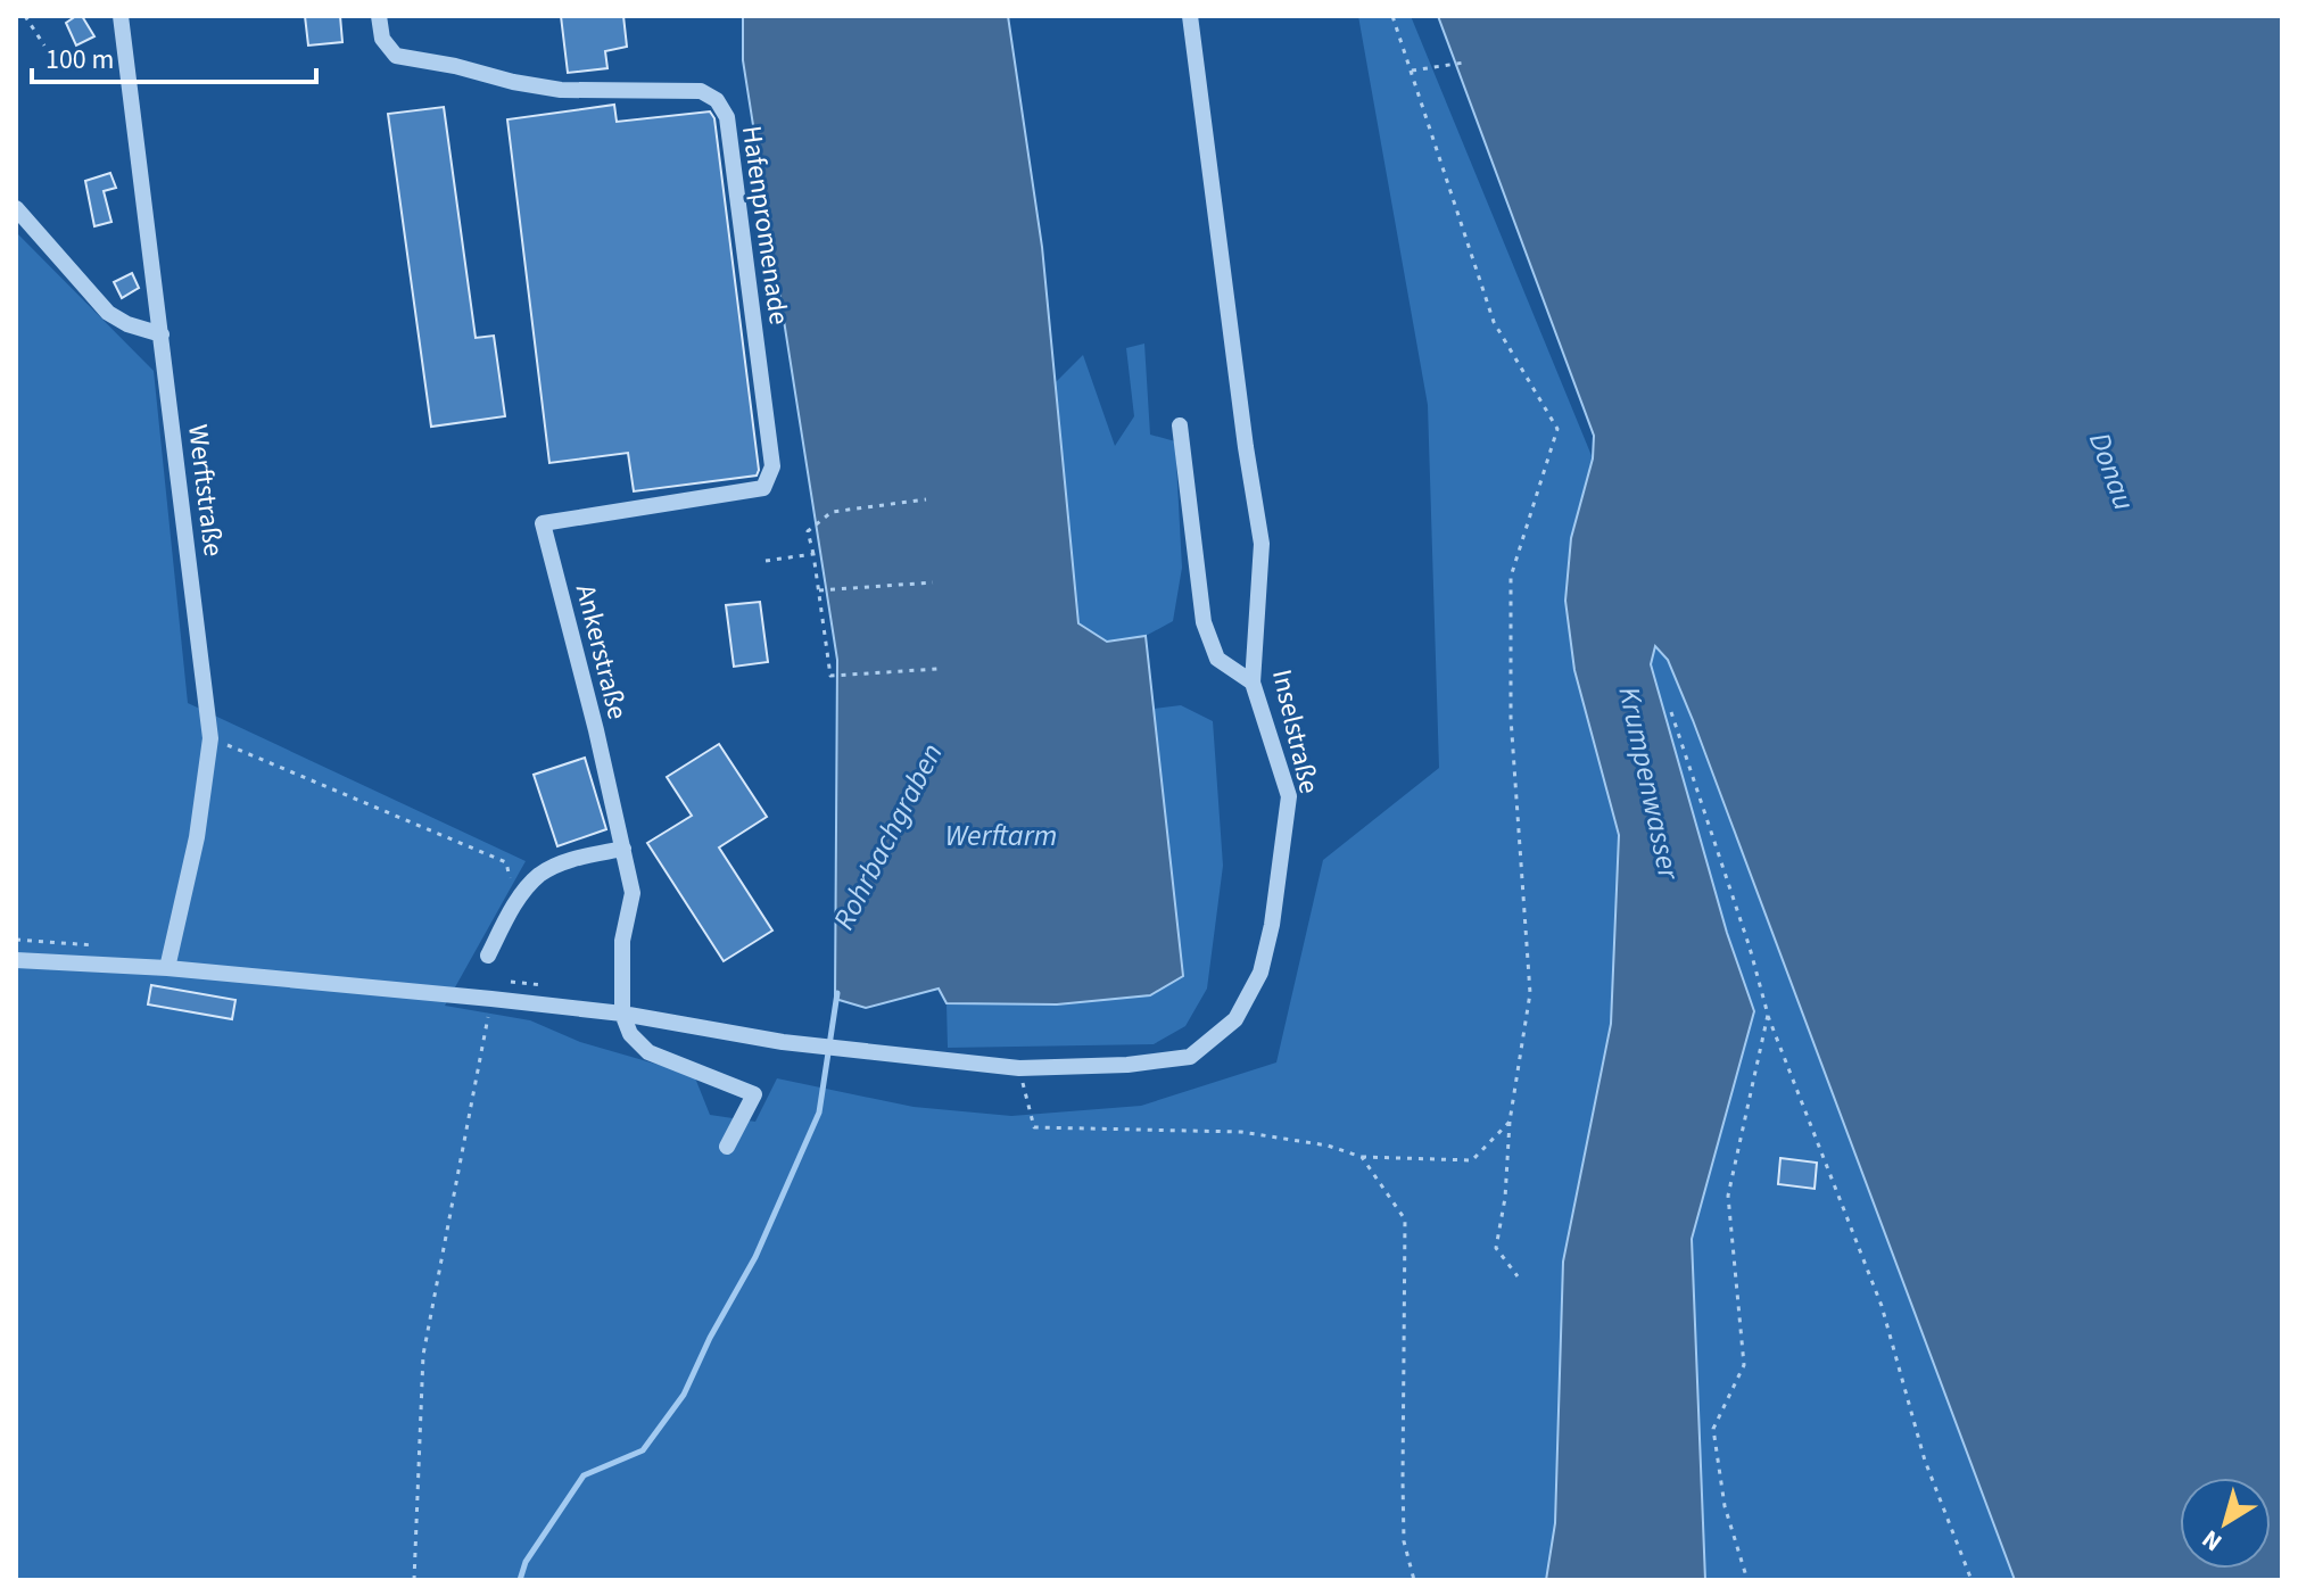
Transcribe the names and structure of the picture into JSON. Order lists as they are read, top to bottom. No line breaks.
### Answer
{"streets":{"street":["Hafenpromenade","Werftstraße","Ankerstraße","Inselstraße"]},"crossings":[["Hafenpromenade","Ankerstraße"],["Ankerstraße","Inselstraße"]],"water":["Donau","Krumpenwasser","Werftarm","Rohrbachgraben"],"scale_bar":"100 m","north":"bottom left"}
